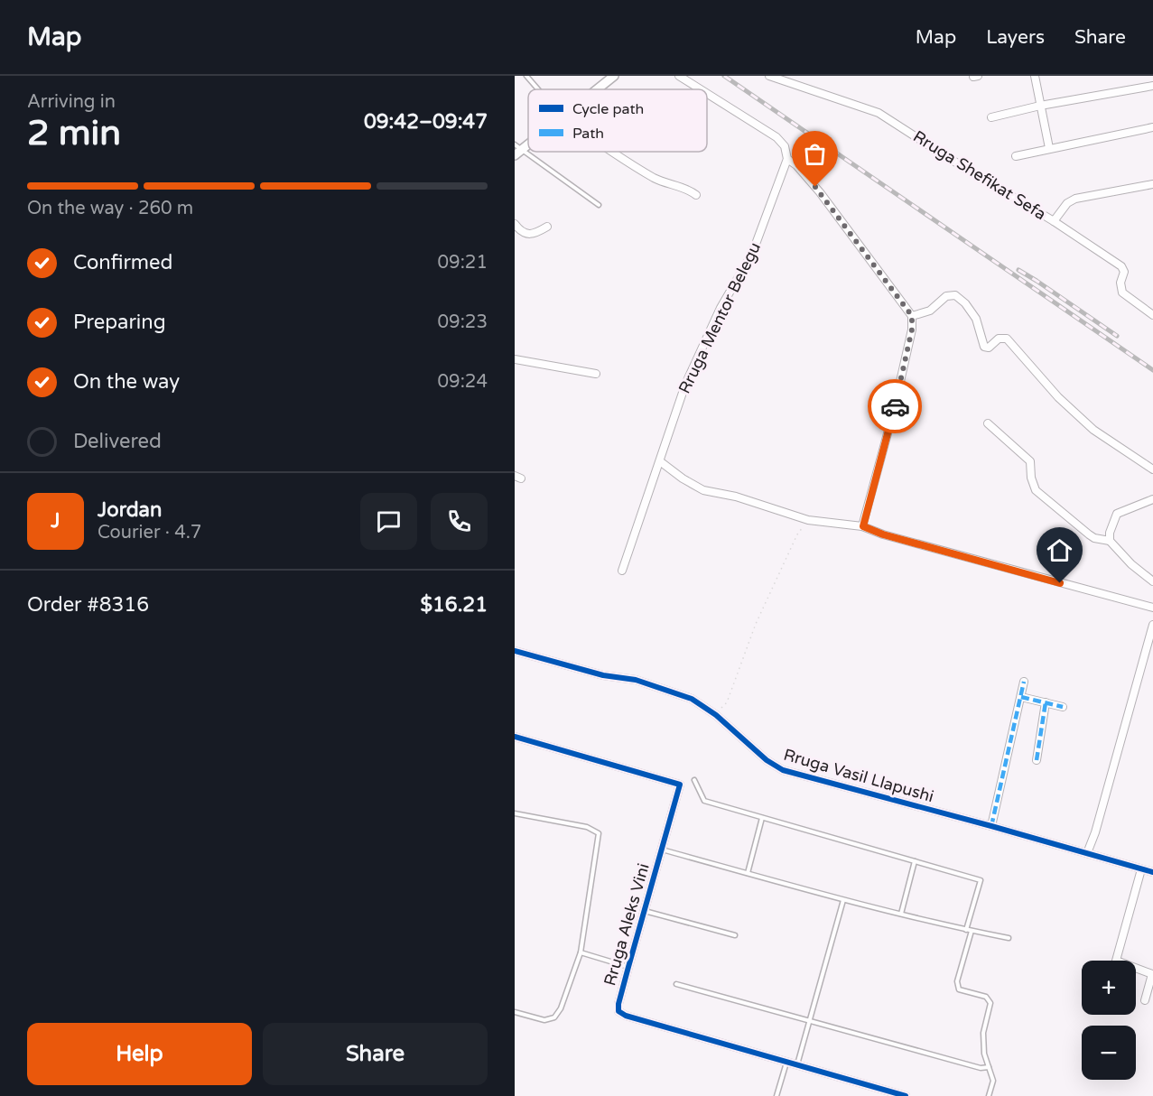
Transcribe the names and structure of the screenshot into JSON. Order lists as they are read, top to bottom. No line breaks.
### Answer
{"streets":{"street":["Rruga Shefikat Sefa","Rruga Mentor Belegu","Rruga Vasil Llapushi","Rruga Aleks Vini"]},"legend":["Cycle path","Path"],"page":{"header":"Map","nav":["Map","Layers","Share"],"heading":["2 min","Arriving in","09:42–09:47"],"panel":["Jordan","Courier · 4.7","Order #8316","$16.21"],"bar":"On the way · 260 m","list":[["Confirmed","09:21"],["Preparing","09:23"],["On the way","09:24"],"Delivered"],"round":"J","map_buttons":["+","−"],"buttons":["Help","Share"]}}
